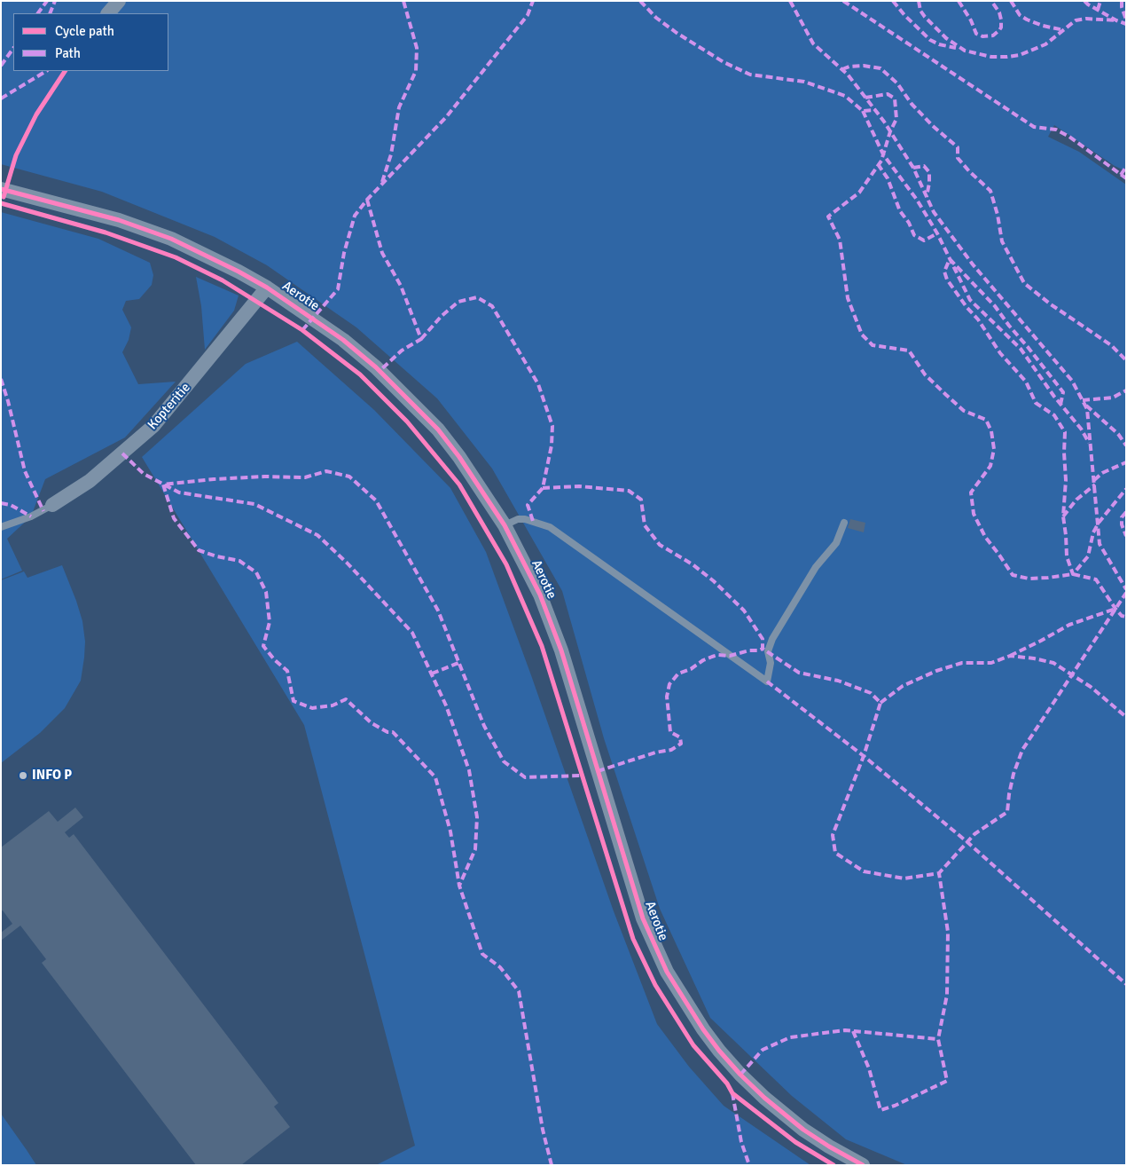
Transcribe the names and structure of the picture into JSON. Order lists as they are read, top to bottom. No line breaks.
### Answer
{"streets":{"street":["Aerotie","Kopteritie"]},"crossings":[["Aerotie","Kopteritie"]],"places":["INFO P"],"legend":["Cycle path","Path"]}
